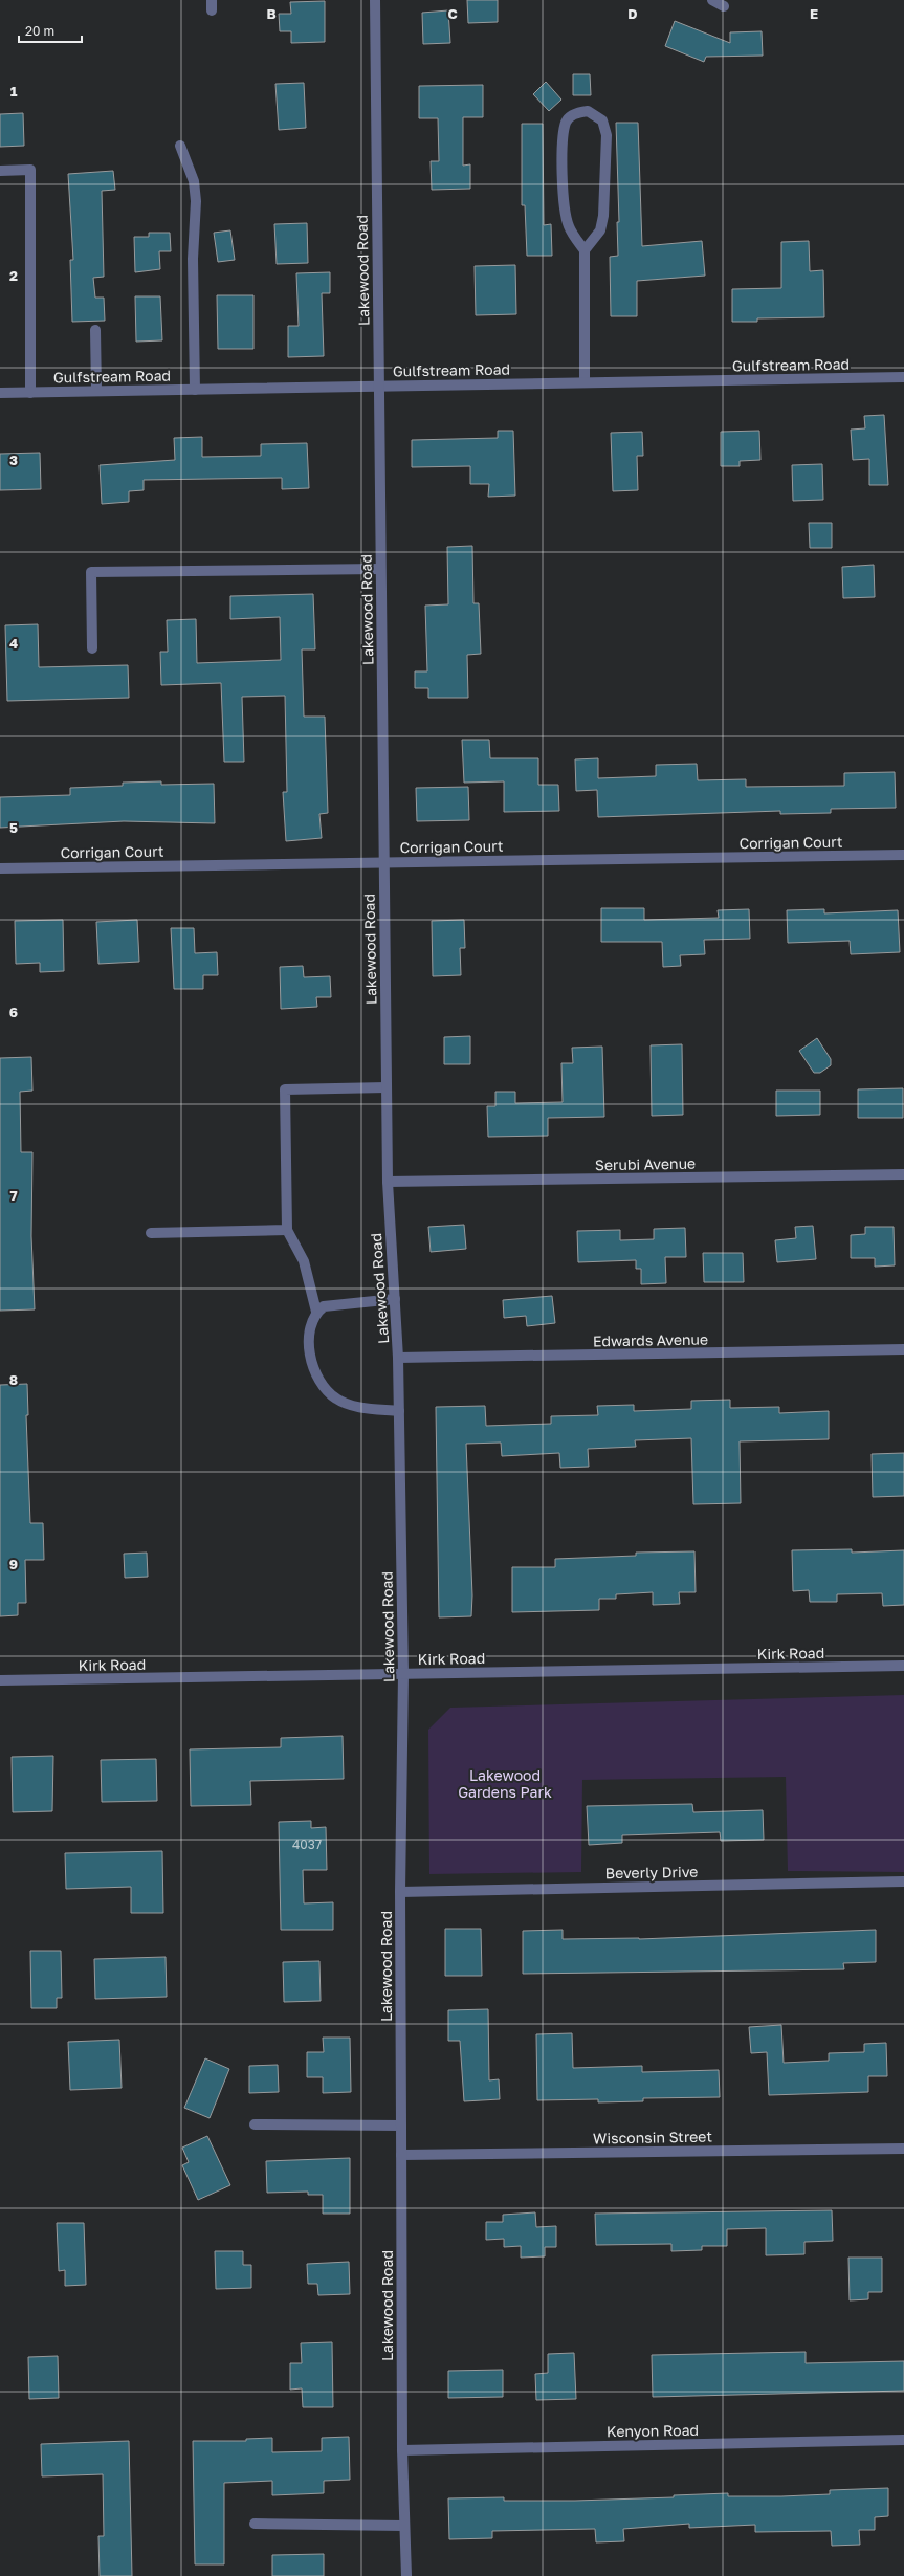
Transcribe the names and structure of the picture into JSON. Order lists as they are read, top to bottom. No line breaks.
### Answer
{"streets":{"street":["Lakewood Road","Gulfstream Road","Corrigan Court","Serubi Avenue","Edwards Avenue","Kirk Road","Beverly Drive","Wisconsin Street","Kenyon Road"]},"crossings":[["Lakewood Road","Gulfstream Road"],["Lakewood Road","Corrigan Court"],["Lakewood Road","Serubi Avenue"],["Lakewood Road","Edwards Avenue"],["Lakewood Road","Kirk Road"],["Lakewood Road","Beverly Drive"],["Lakewood Road","Wisconsin Street"],["Lakewood Road","Kenyon Road"]],"parks":["Lakewood Gardens Park"],"house_numbers":["4037"],"scale_bar":"20 m","grid":{"columns":["B","C","D","E"],"rows":["1","2","3","4","5","6","7","8","9"]}}
